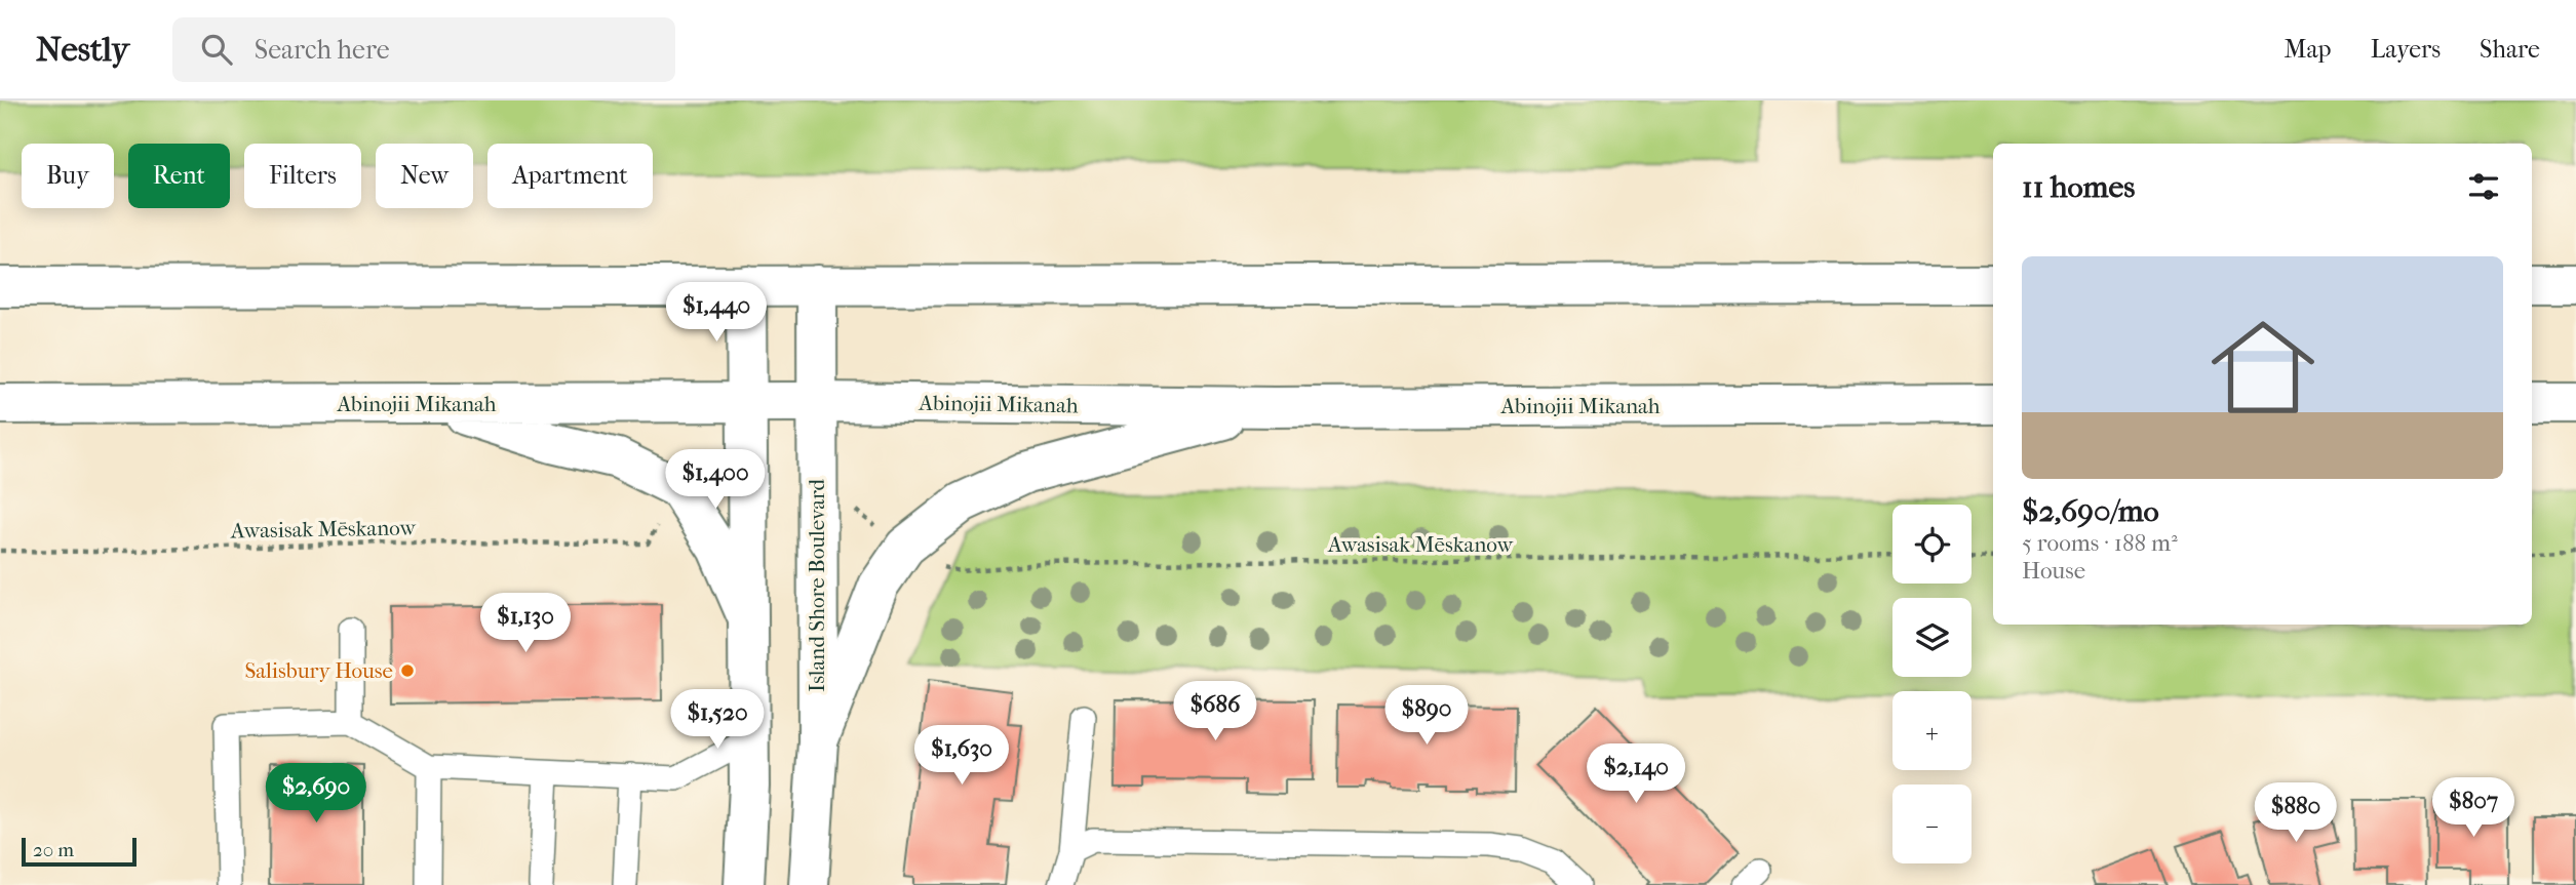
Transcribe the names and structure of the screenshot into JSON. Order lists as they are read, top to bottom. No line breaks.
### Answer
{"streets":{"main road":["Abinojii Mikanah","Island Shore Boulevard"],"path":["Awasisak Mēskanow"]},"crossings":[["Abinojii Mikanah","Island Shore Boulevard"]],"places":["Salisbury House"],"scale_bar":"20 m","page":{"header":"Nestly","search":"Search here","nav":["Map","Layers","Share"],"chip":["Buy","Rent","Filters","New","Apartment"],"heading":"11 homes","list":[{"name":"$2,690/mo","note":"5 rooms · 188 m² · House"}],"price":["$1,440","$1,400","$1,130","$686","$890","$1,520","$1,630","$2,140","$2,690","$807","$880"],"map_buttons":["+","−"],"scale":"20 m"}}
